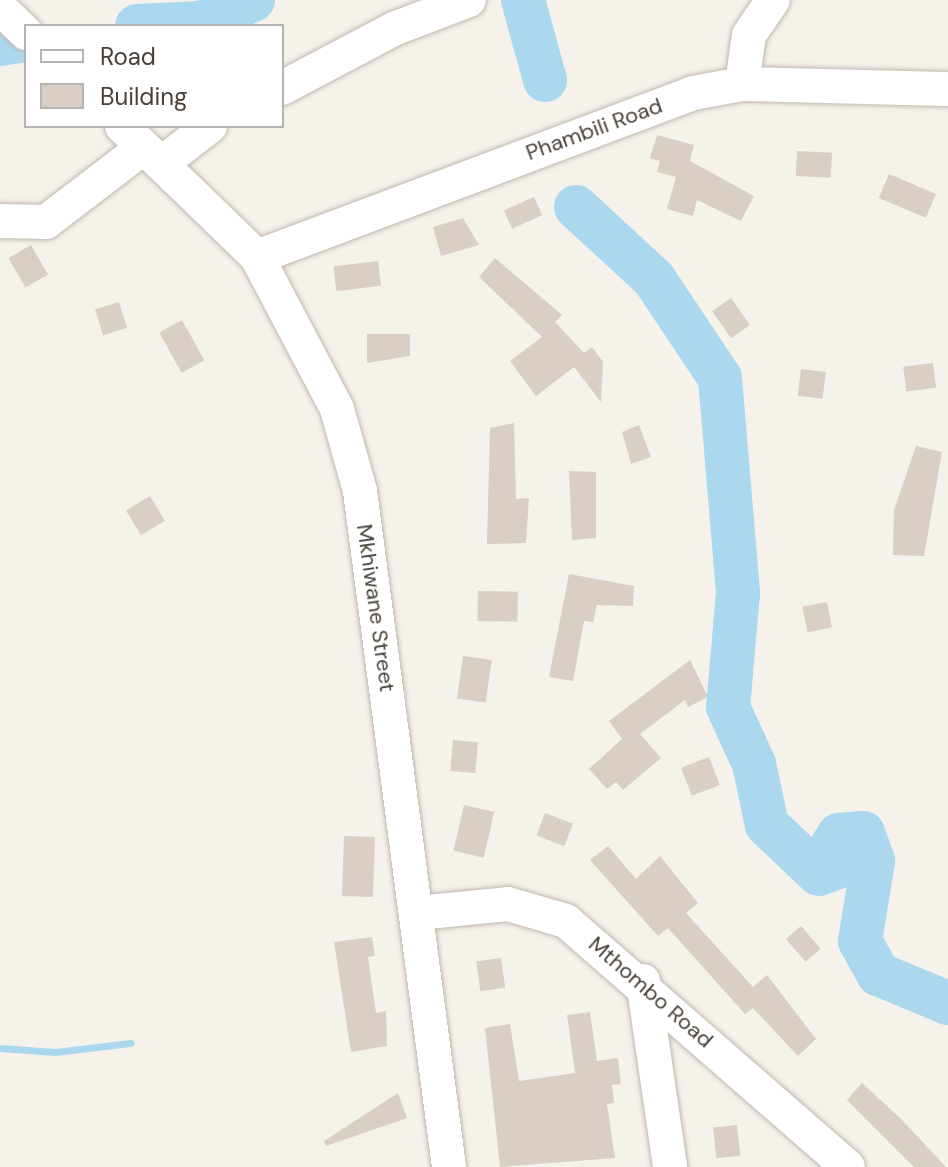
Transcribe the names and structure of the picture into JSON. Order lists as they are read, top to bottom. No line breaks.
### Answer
{"streets":{"street":["Phambili Road","Mkhiwane Street","Mthombo Road"]},"crossings":[["Phambili Road","Mkhiwane Street"],["Mkhiwane Street","Mthombo Road"]],"legend":["Road","Building"]}
